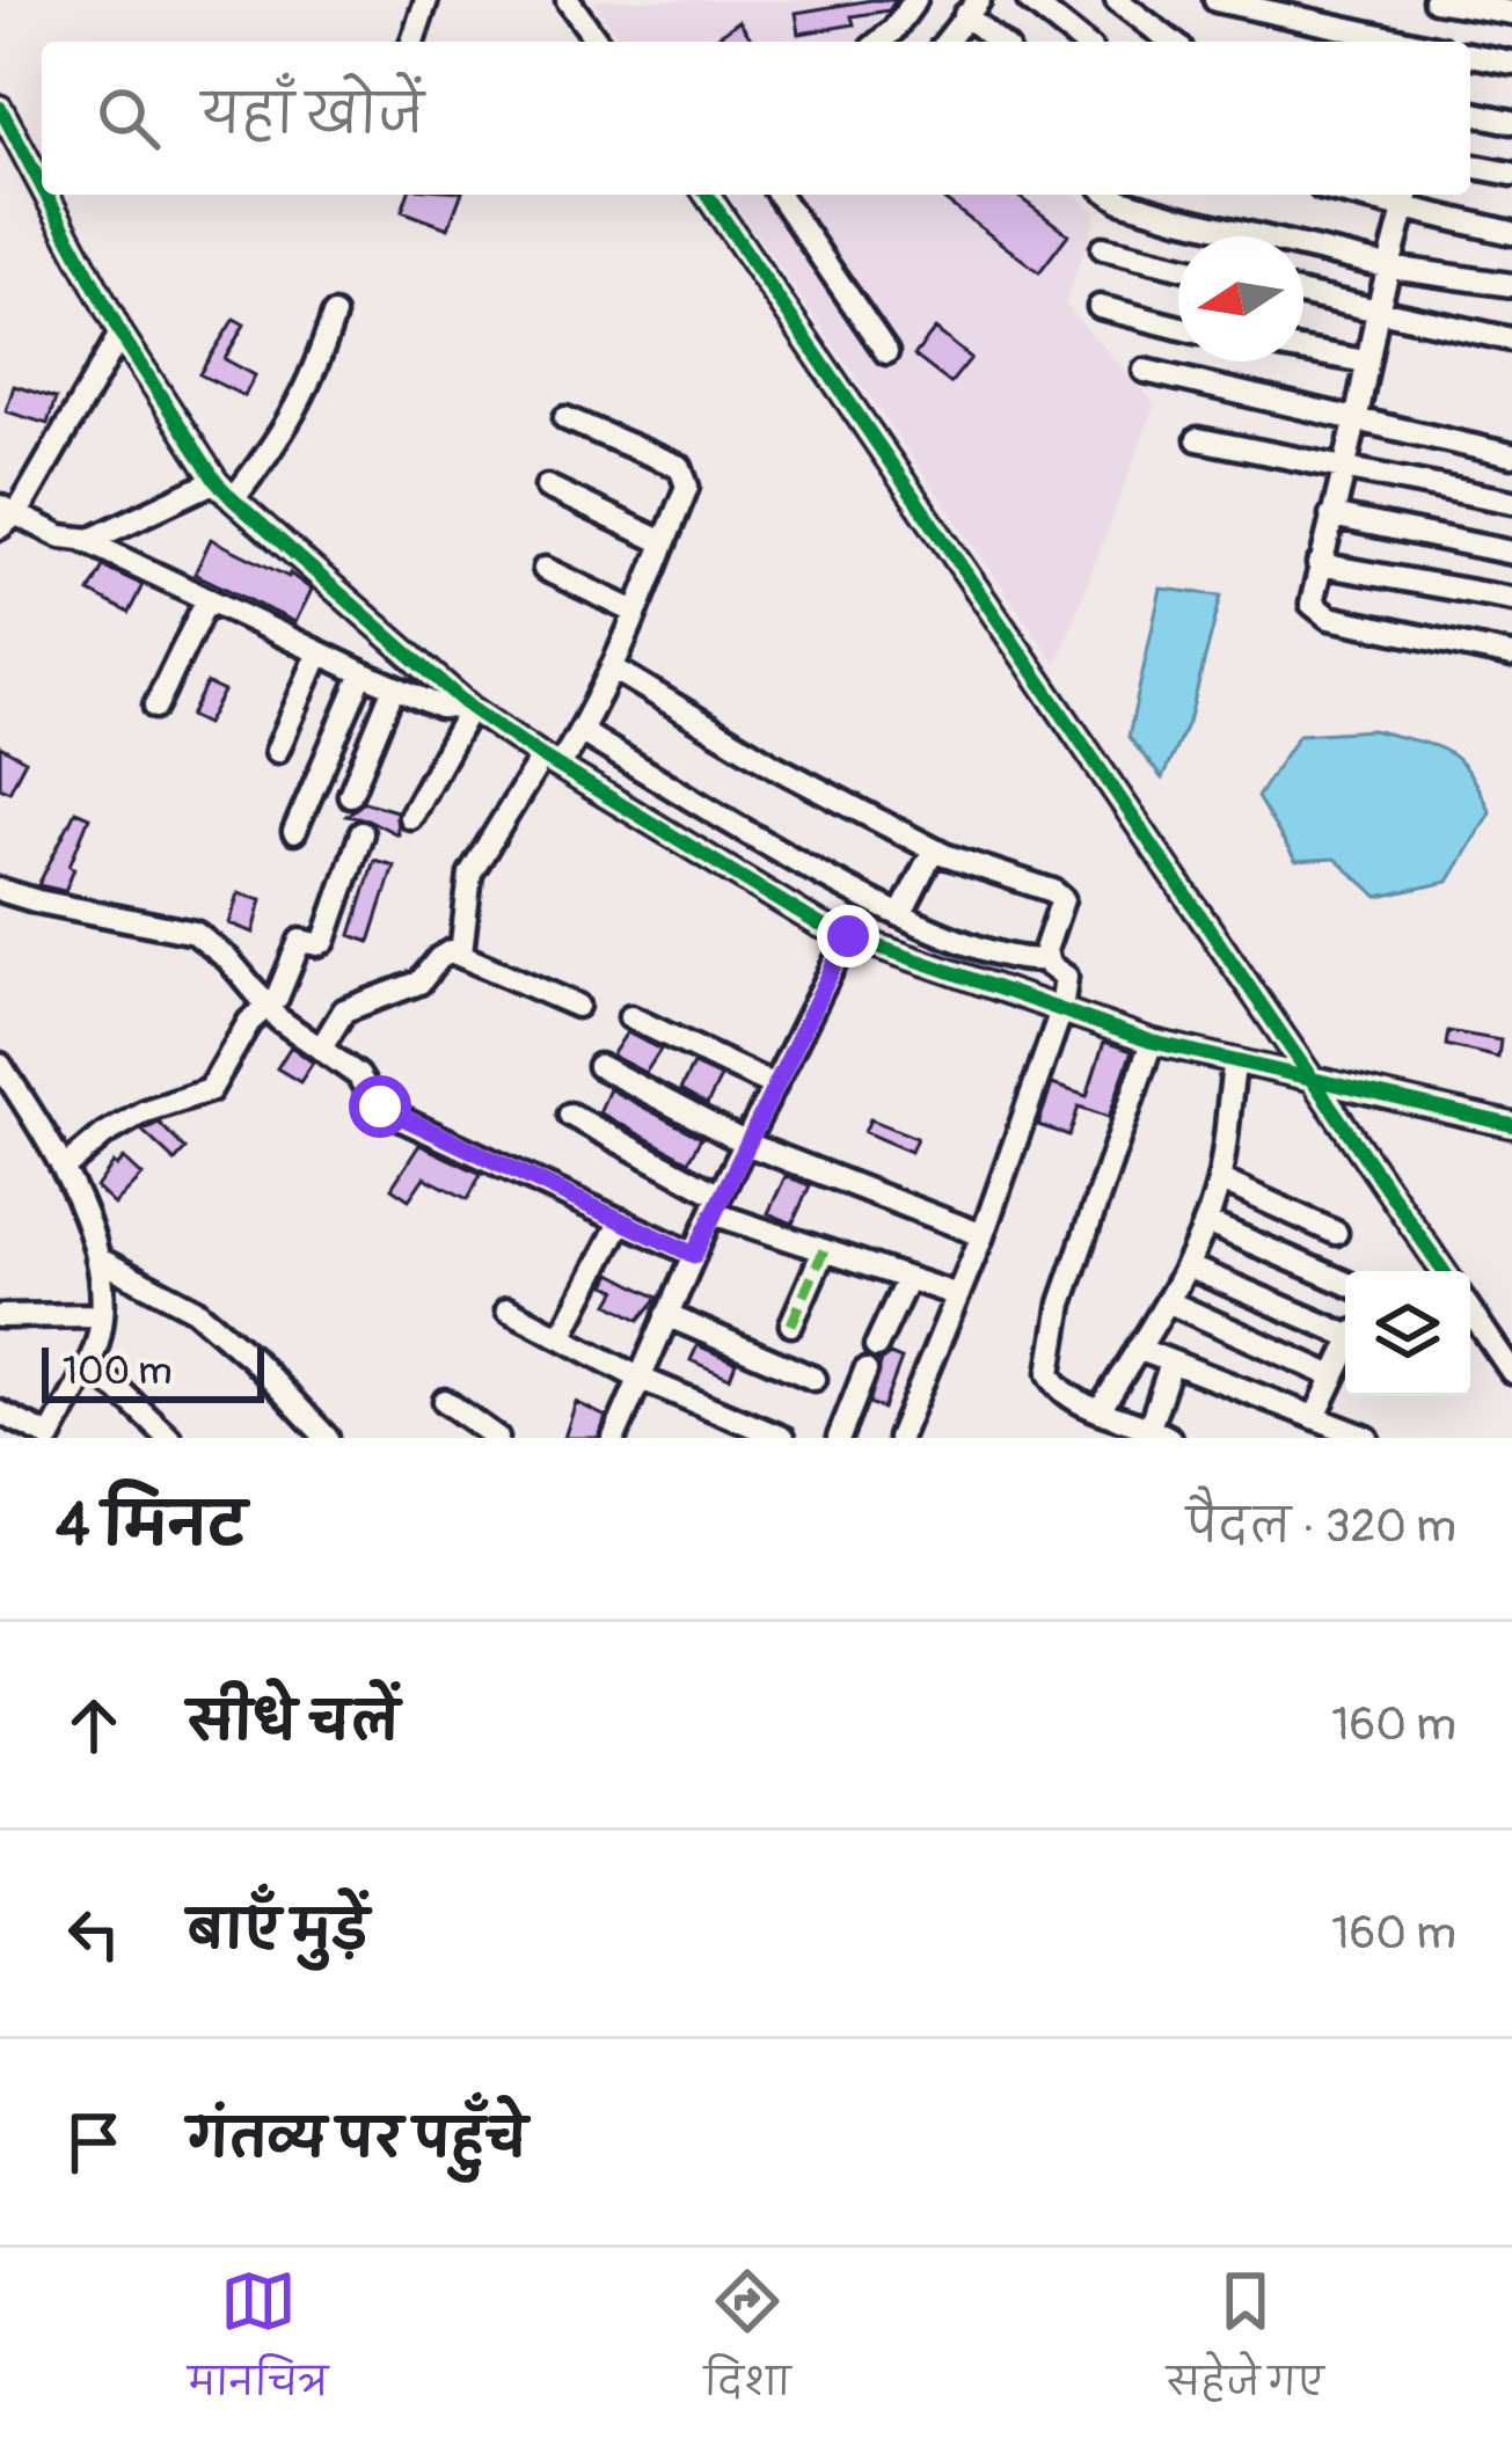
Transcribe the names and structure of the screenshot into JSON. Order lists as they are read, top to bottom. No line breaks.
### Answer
{"scale_bar":"100 m","north":"left","page":{"search":"यहाँ खोजें","scale":"100 m","heading":["4 मिनट","पैदल · 320 m"],"list":[["सीधे चलें","160 m"],["बाएँ मुड़ें","160 m"],"गंतव्य पर पहुँचे"],"nav":["मानचित्र","दिशा","सहेजे गए"]}}
